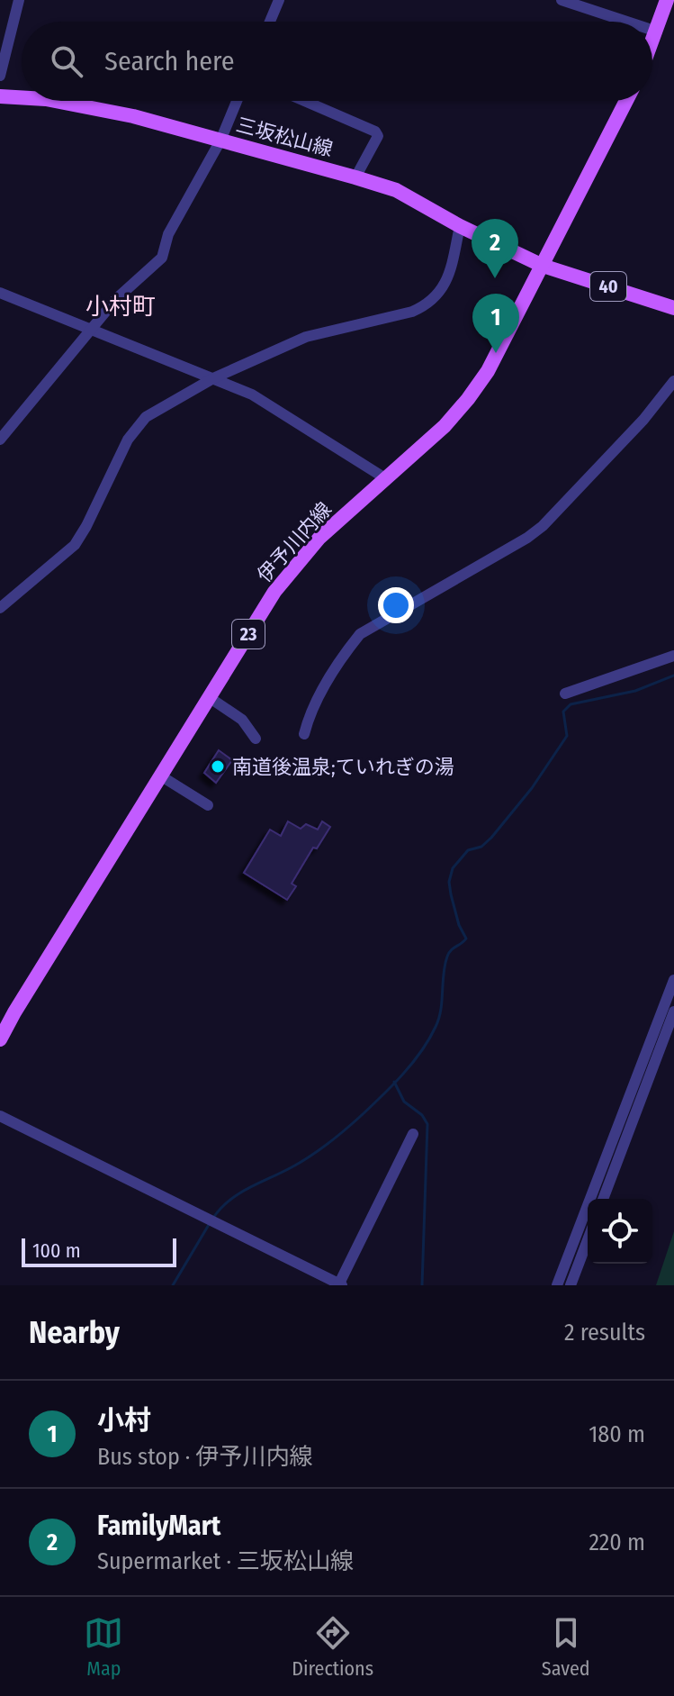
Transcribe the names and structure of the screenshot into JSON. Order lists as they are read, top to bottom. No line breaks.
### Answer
{"streets":{"main road":["三坂松山線","40","伊予川内線","23"]},"crossings":[["三坂松山線","40"],["三坂松山線","伊予川内線"],["40","伊予川内線"]],"districts":["小村町"],"places":["南道後温泉;ていれぎの湯"],"scale_bar":"100 m","page":{"search":"Search here","pins":["2","1"],"scale":"100 m","heading":["Nearby","2 results"],"list":[{"mark":"1","name":"小村","note":"Bus stop · 伊予川内線","value":"180 m"},{"mark":"2","name":"FamilyMart","note":"Supermarket · 三坂松山線","value":"220 m"}],"nav":["Map","Directions","Saved"]}}
